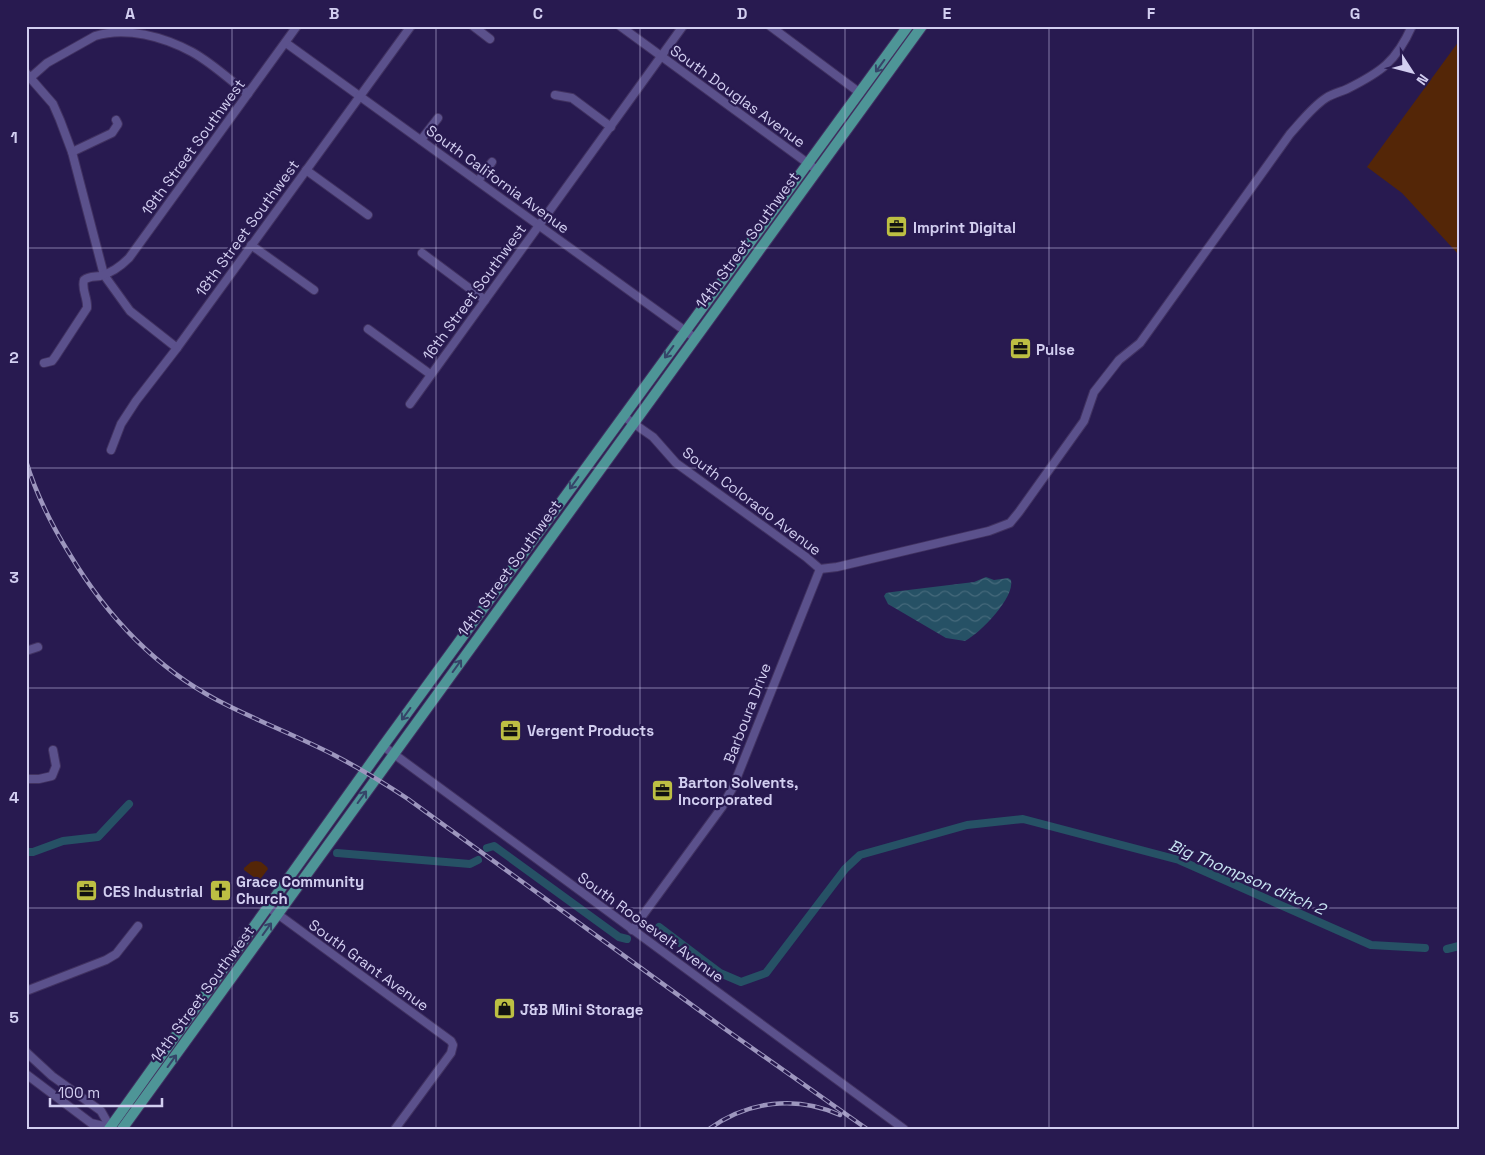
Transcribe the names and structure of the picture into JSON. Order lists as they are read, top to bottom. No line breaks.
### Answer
{"streets":{"main road":["14th Street Southwest"],"street":["South Douglas Avenue","19th Street Southwest","South California Avenue","18th Street Southwest","16th Street Southwest","South Colorado Avenue","Barboura Drive","South Roosevelt Avenue","South Grant Avenue"]},"crossings":[["South Douglas Avenue","14th Street Southwest"],["South Douglas Avenue","16th Street Southwest"],["19th Street Southwest","South California Avenue"],["South California Avenue","18th Street Southwest"],["South California Avenue","14th Street Southwest"],["South California Avenue","16th Street Southwest"],["14th Street Southwest","South Colorado Avenue"],["14th Street Southwest","South Roosevelt Avenue"],["14th Street Southwest","South Grant Avenue"],["South Colorado Avenue","Barboura Drive"],["Barboura Drive","South Roosevelt Avenue"]],"water":["Big Thompson ditch 2"],"places":{"office":["Imprint Digital","Pulse","Vergent Products","Barton Solvents, Incorporated","CES Industrial"],"church":["Grace Community Church"],"shop":["J&B Mini Storage"]},"scale_bar":"100 m","north":"bottom right","grid":{"columns":["A","B","C","D","E","F","G"],"rows":["1","2","3","4","5"]}}
